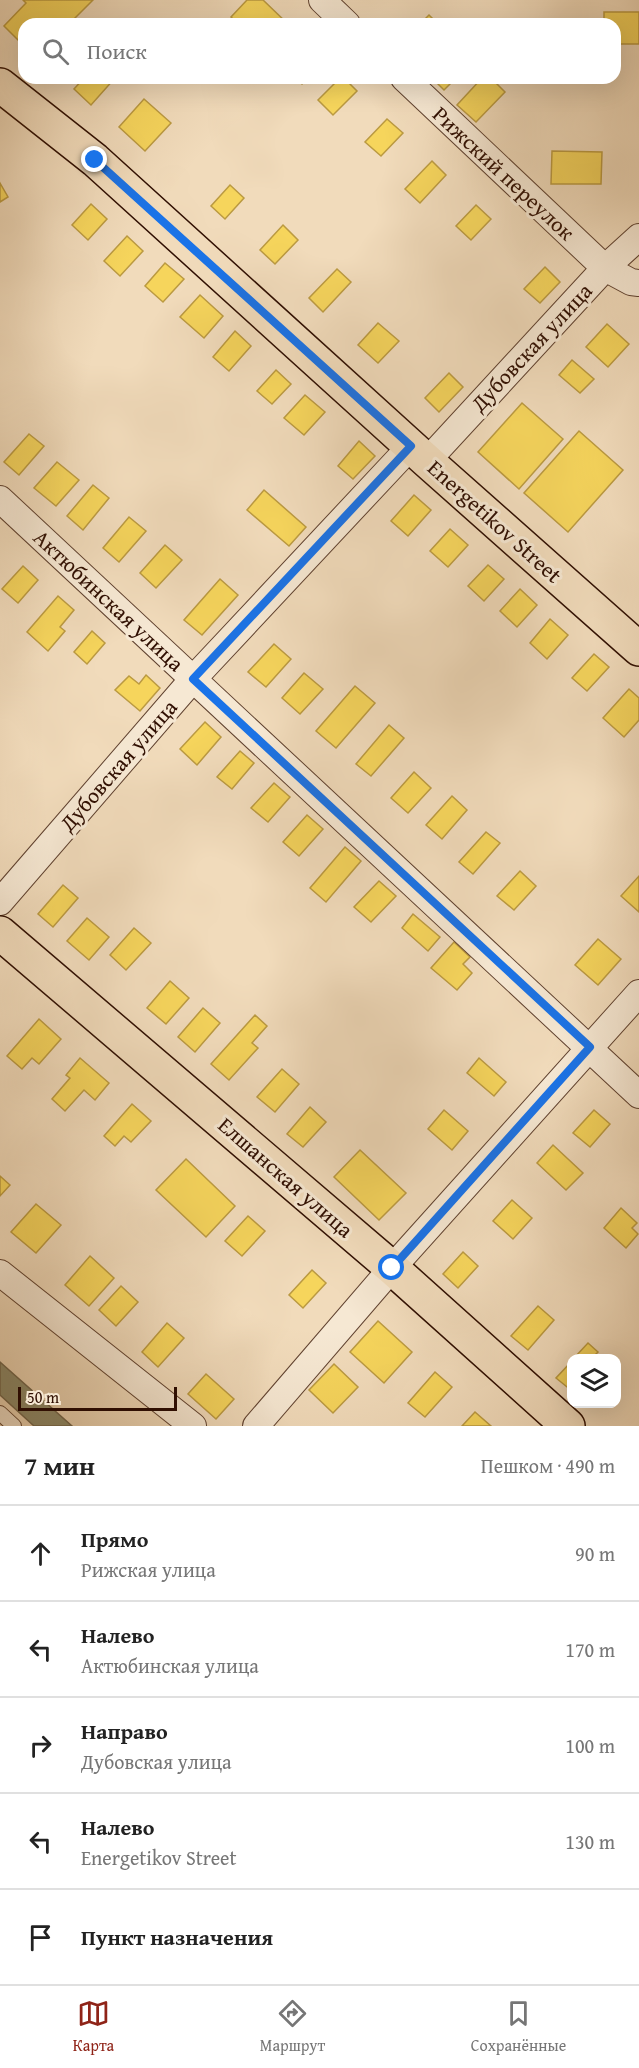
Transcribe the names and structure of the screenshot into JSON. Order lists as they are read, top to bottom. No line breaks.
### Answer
{"streets":{"main road":["Energetikov Street","Елшанская улица"],"street":["Рижский переулок","Дубовская улица","Актюбинская улица"]},"crossings":[["Рижский переулок","Дубовская улица"],["Дубовская улица","Energetikov Street"],["Дубовская улица","Актюбинская улица"]],"scale_bar":"50 m","page":{"search":"Поиск","scale":"50 m","heading":["7 мин","Пешком · 490 m"],"list":[["Прямо","Рижская улица","90 m"],["Налево","Актюбинская улица","170 m"],["Направо","Дубовская улица","100 m"],["Налево","Energetikov Street","130 m"],"Пункт назначения"],"nav":["Карта","Маршрут","Сохранённые"]}}
